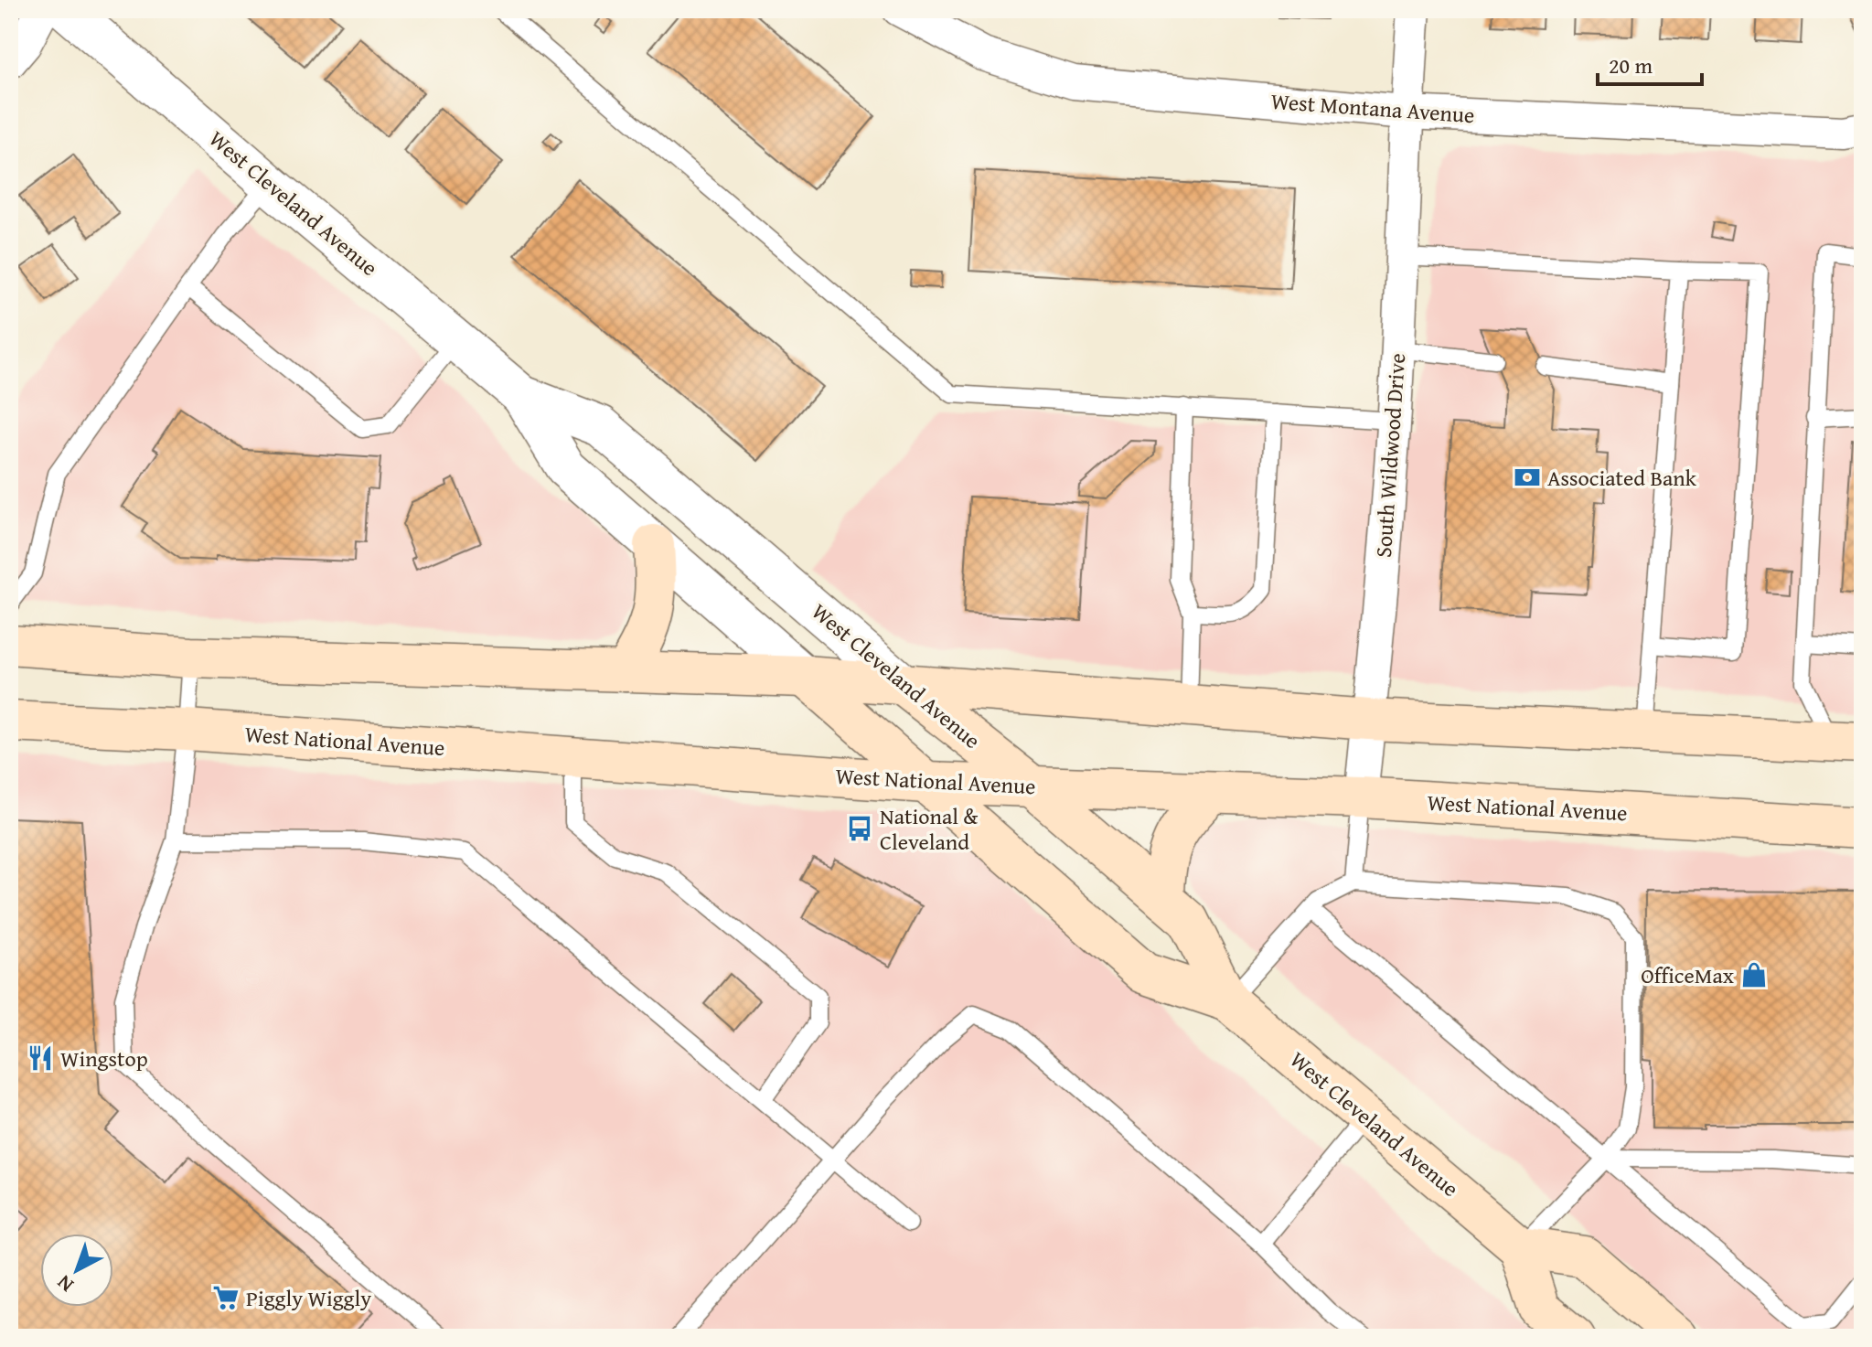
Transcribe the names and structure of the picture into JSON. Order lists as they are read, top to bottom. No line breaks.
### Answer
{"streets":{"main road":["West Cleveland Avenue","West National Avenue"],"street":["West Montana Avenue","South Wildwood Drive"]},"crossings":[["West Montana Avenue","South Wildwood Drive"],["West Cleveland Avenue","West National Avenue"],["South Wildwood Drive","West National Avenue"]],"places":{"bank":["Associated Bank"],"bus stop":["National & Cleveland"],"shop":["OfficeMax"],"restaurant":["Wingstop"],"supermarket":["Piggly Wiggly"]},"scale_bar":"20 m","north":"bottom left"}
